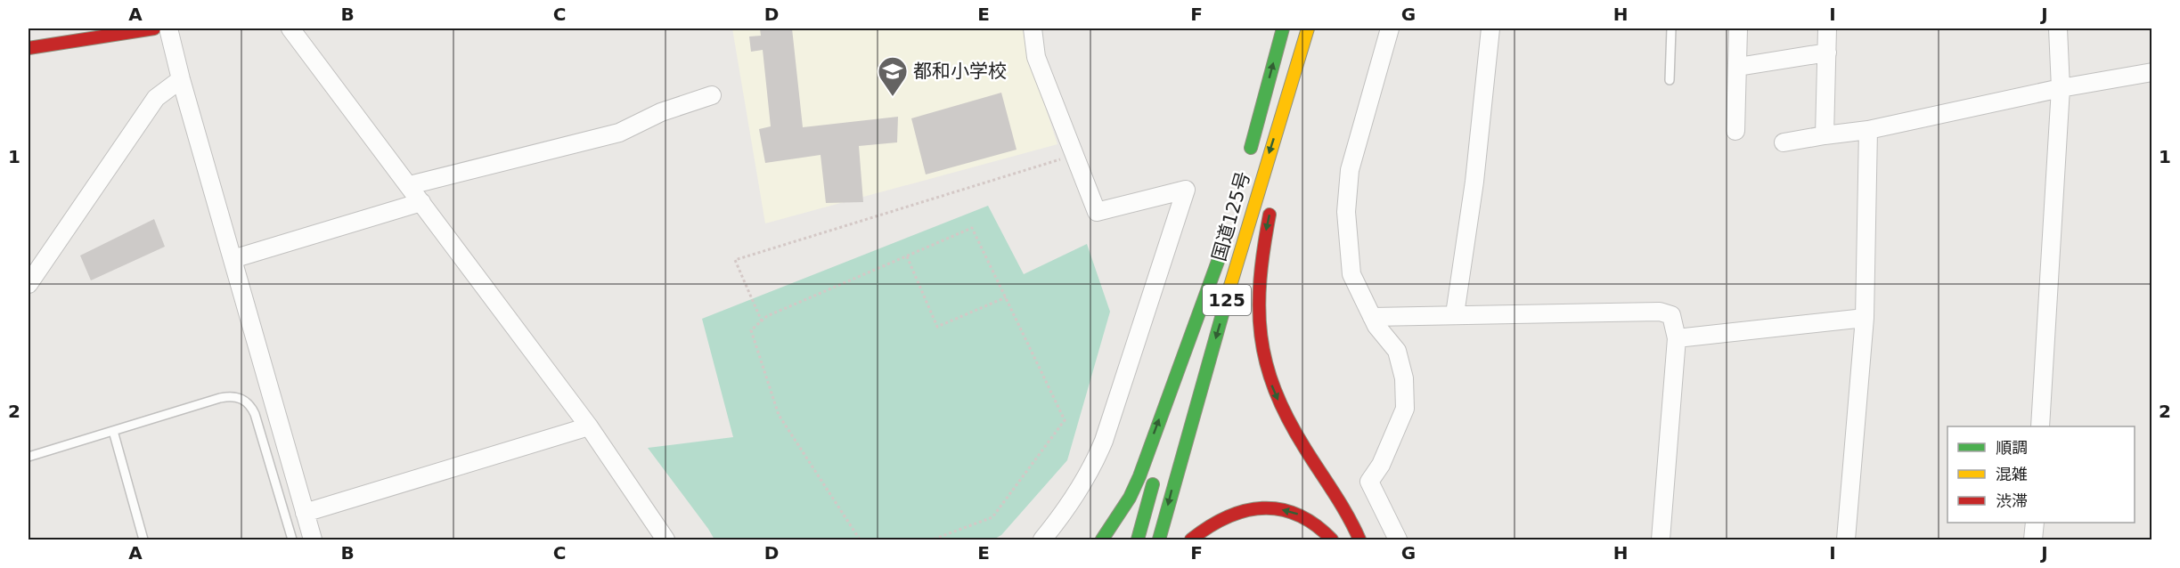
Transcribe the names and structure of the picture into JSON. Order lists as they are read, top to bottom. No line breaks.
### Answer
{"streets":{"main road":["国道125号","125"]},"places":{"school or university":["都和小学校"]},"legend":["順調","混雑","渋滞"],"grid":{"columns":["A","B","C","D","E","F","G","H","I","J"],"rows":["1","2"]}}
